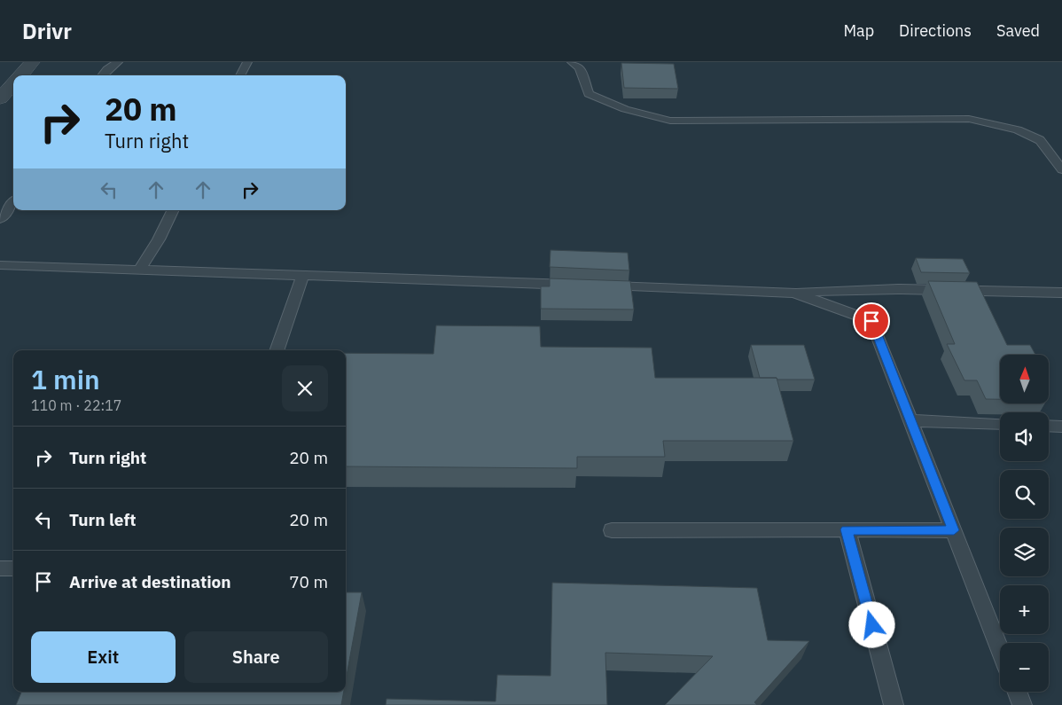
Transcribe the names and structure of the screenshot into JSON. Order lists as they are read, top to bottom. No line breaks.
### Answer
{"north":"top","page":{"header":"Drivr","nav":["Map","Directions","Saved"],"turn":["20 m","Turn right"],"heading":["1 min","110 m · 22:17"],"map_buttons":["+","−"],"list":[{"name":"Turn right","value":"20 m"},{"name":"Turn left","value":"20 m"},{"name":"Arrive at destination","value":"70 m"}],"buttons":["Exit","Share"]}}
